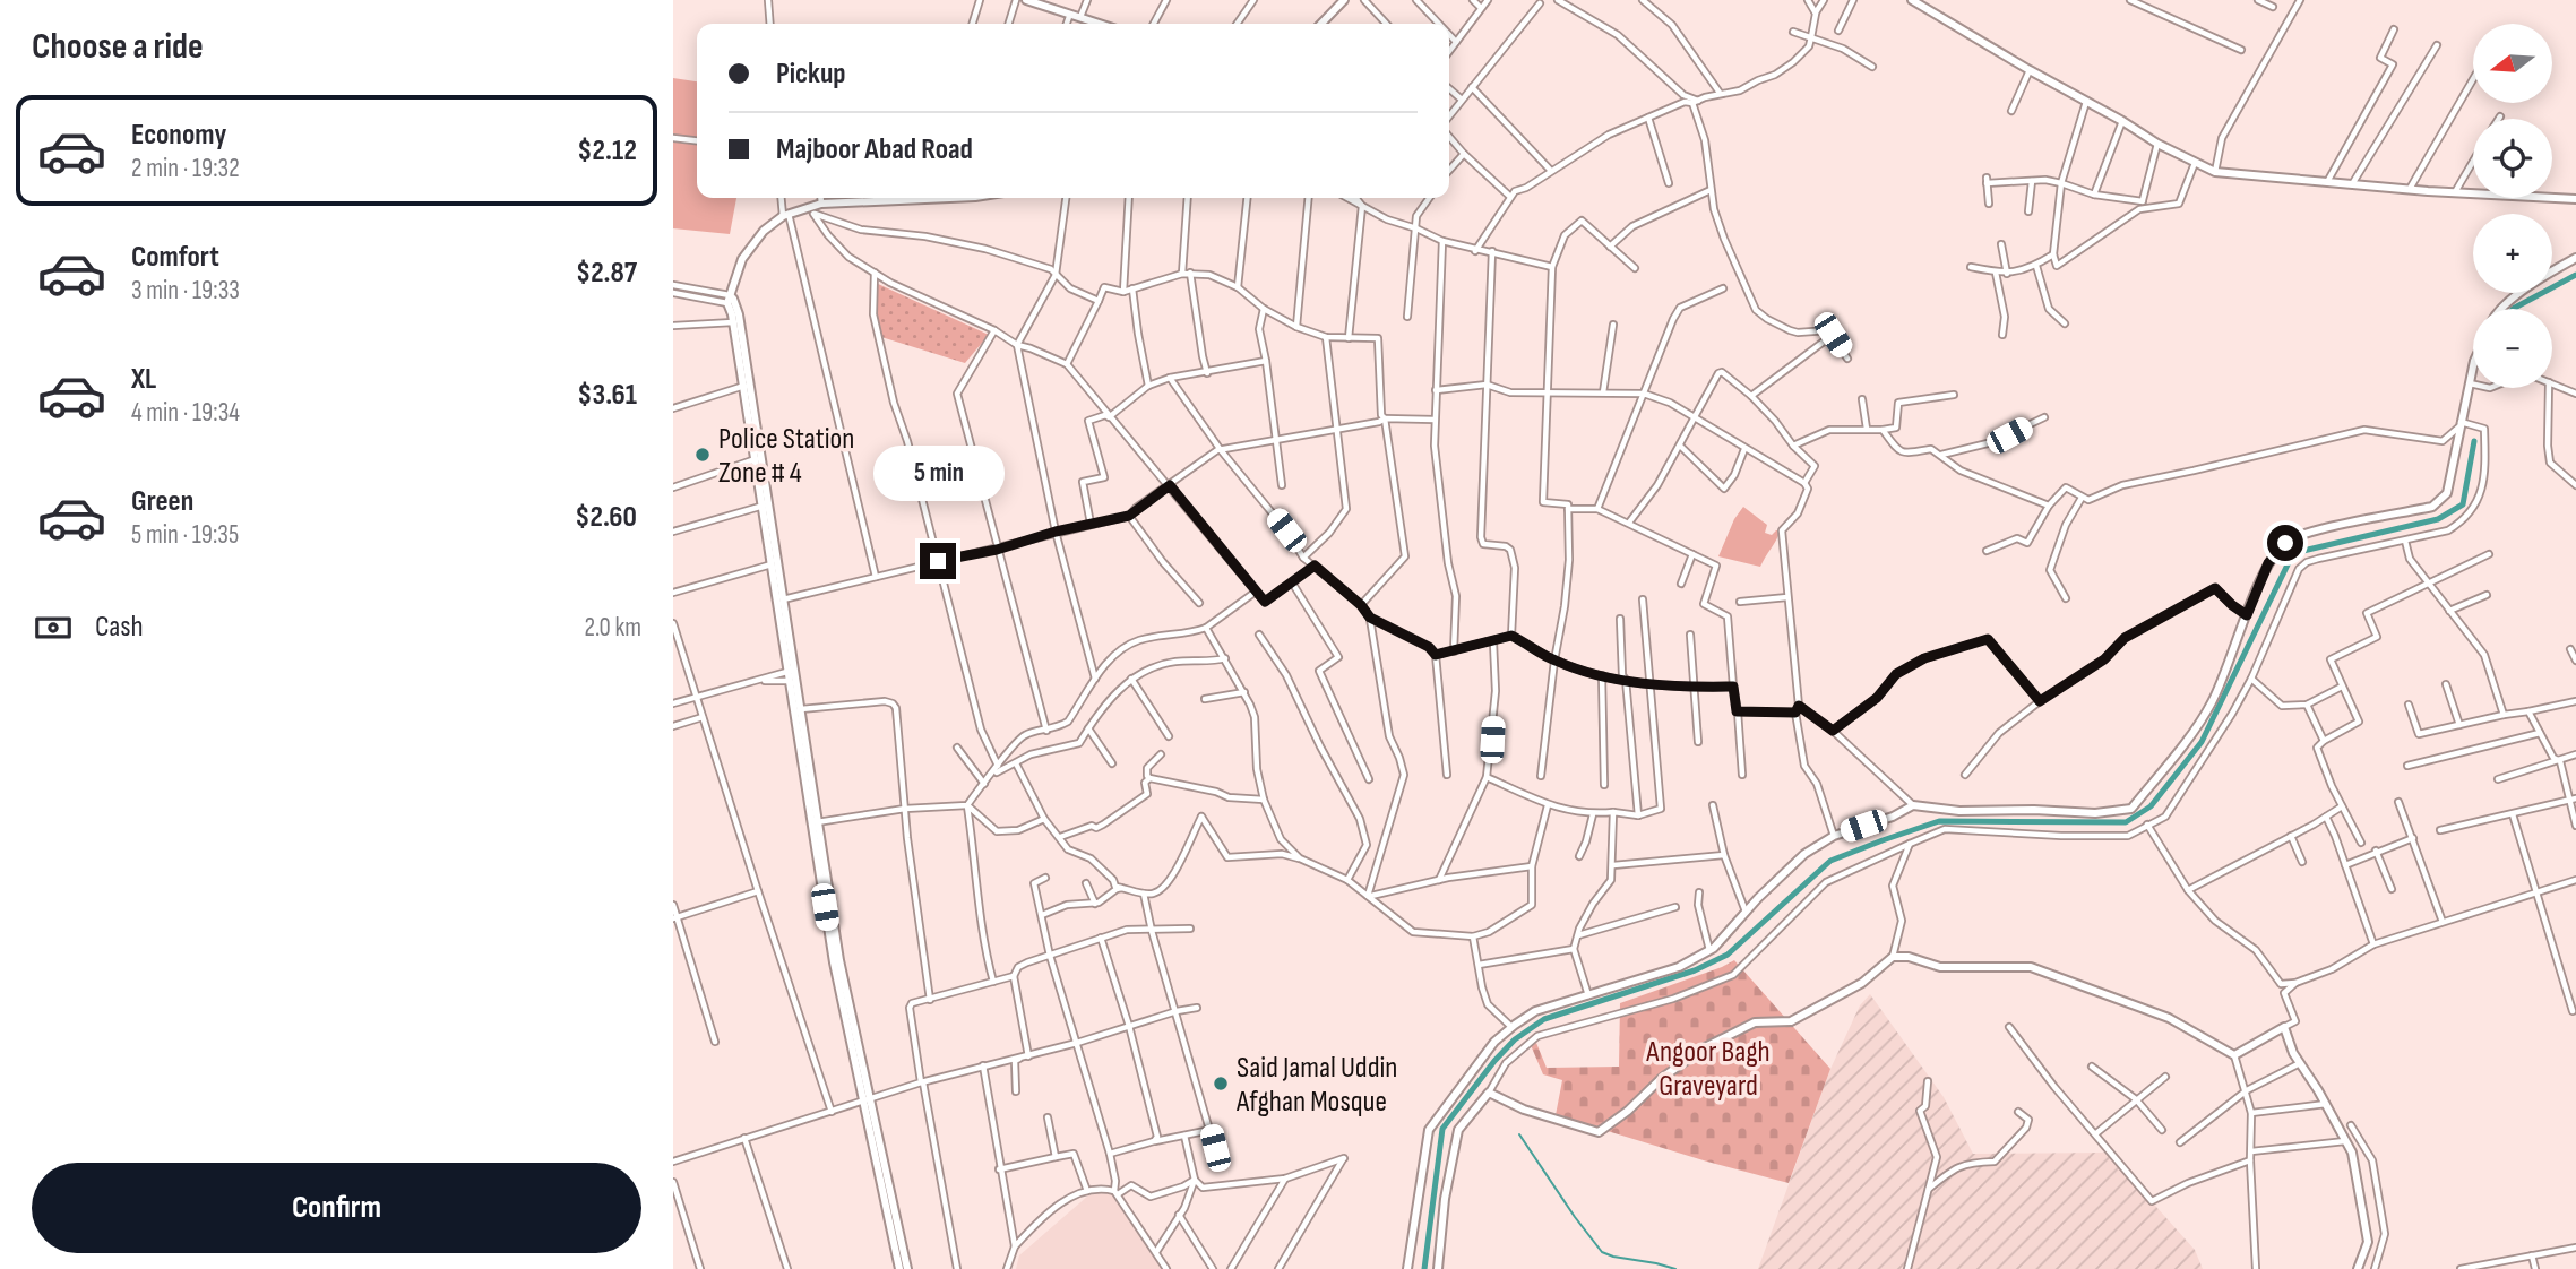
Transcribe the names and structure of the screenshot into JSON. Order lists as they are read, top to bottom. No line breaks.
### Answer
{"parks":["Angoor Bagh Graveyard"],"places":["Police Station Zone # 4","Said Jamal Uddin Afghan Mosque"],"north":"left","page":{"heading":"Choose a ride","map_buttons":["+","−"],"banner":["Pickup","Majboor Abad Road"],"list":[{"name":"Economy","note":"2 min · 19:32","value":"$2.12"},{"name":"Comfort","note":"3 min · 19:33","value":"$2.87"},{"name":"XL","note":"4 min · 19:34","value":"$3.61"},{"name":"Green","note":"5 min · 19:35","value":"$2.60"}],"bubble":"5 min","pay":["Cash","2.0 km"],"buttons":"Confirm"}}
